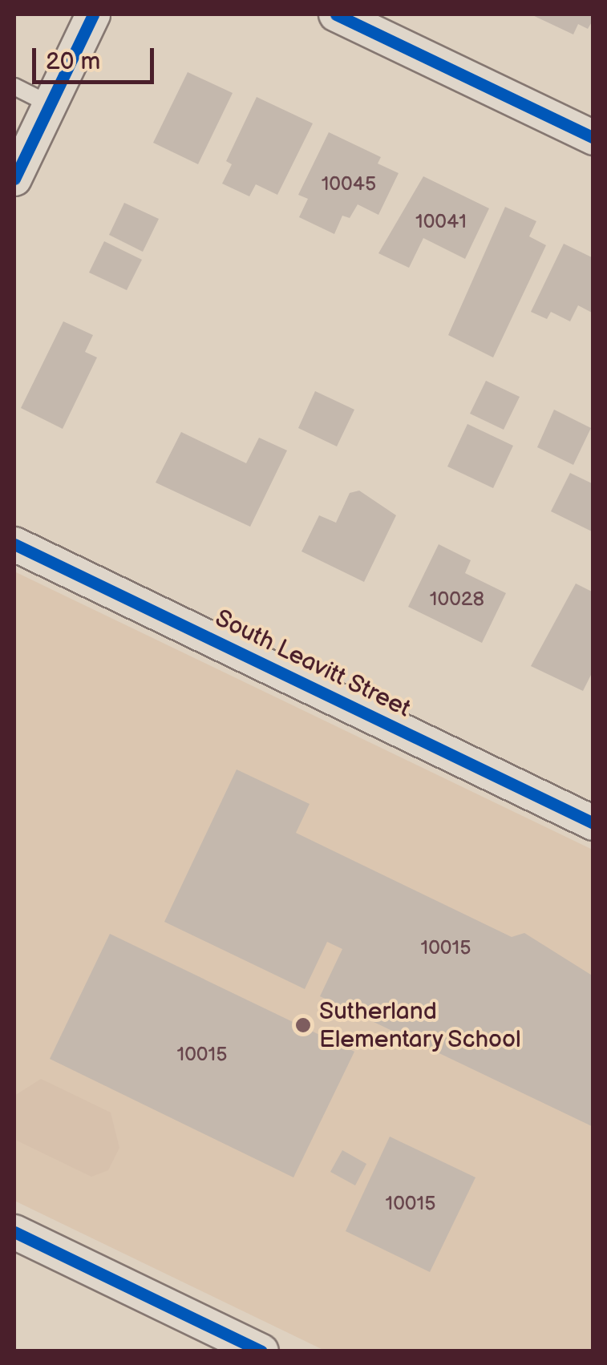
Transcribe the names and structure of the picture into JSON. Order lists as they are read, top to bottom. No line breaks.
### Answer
{"streets":{"street":["South Leavitt Street"]},"places":["Sutherland Elementary School"],"house_numbers":["10045","10041","10028","10015","10015","10015"],"scale_bar":"20 m"}
